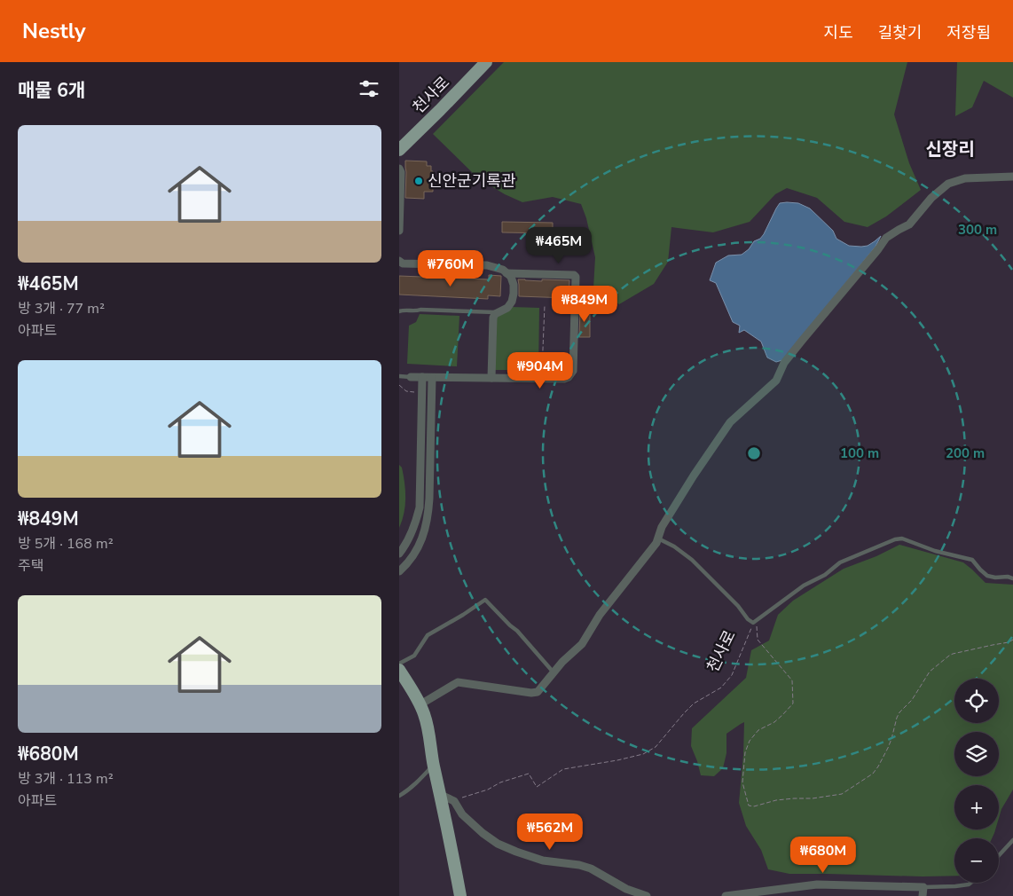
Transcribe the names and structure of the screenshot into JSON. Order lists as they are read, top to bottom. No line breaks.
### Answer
{"streets":{"main road":["천사로"]},"districts":["신장리"],"places":["신안군기록관"],"page":{"header":"Nestly","nav":["지도","길찾기","저장됨"],"heading":"매물 6개","list":[{"name":"₩465M","note":"방 3개 · 77 m² · 아파트"},{"name":"₩849M","note":"방 5개 · 168 m² · 주택"},{"name":"₩680M","note":"방 3개 · 113 m² · 아파트"}],"price":["₩465M","₩760M","₩849M","₩904M","₩562M","₩680M"],"map_buttons":["+","−"]},"rings":["300 m","100 m","200 m"]}
